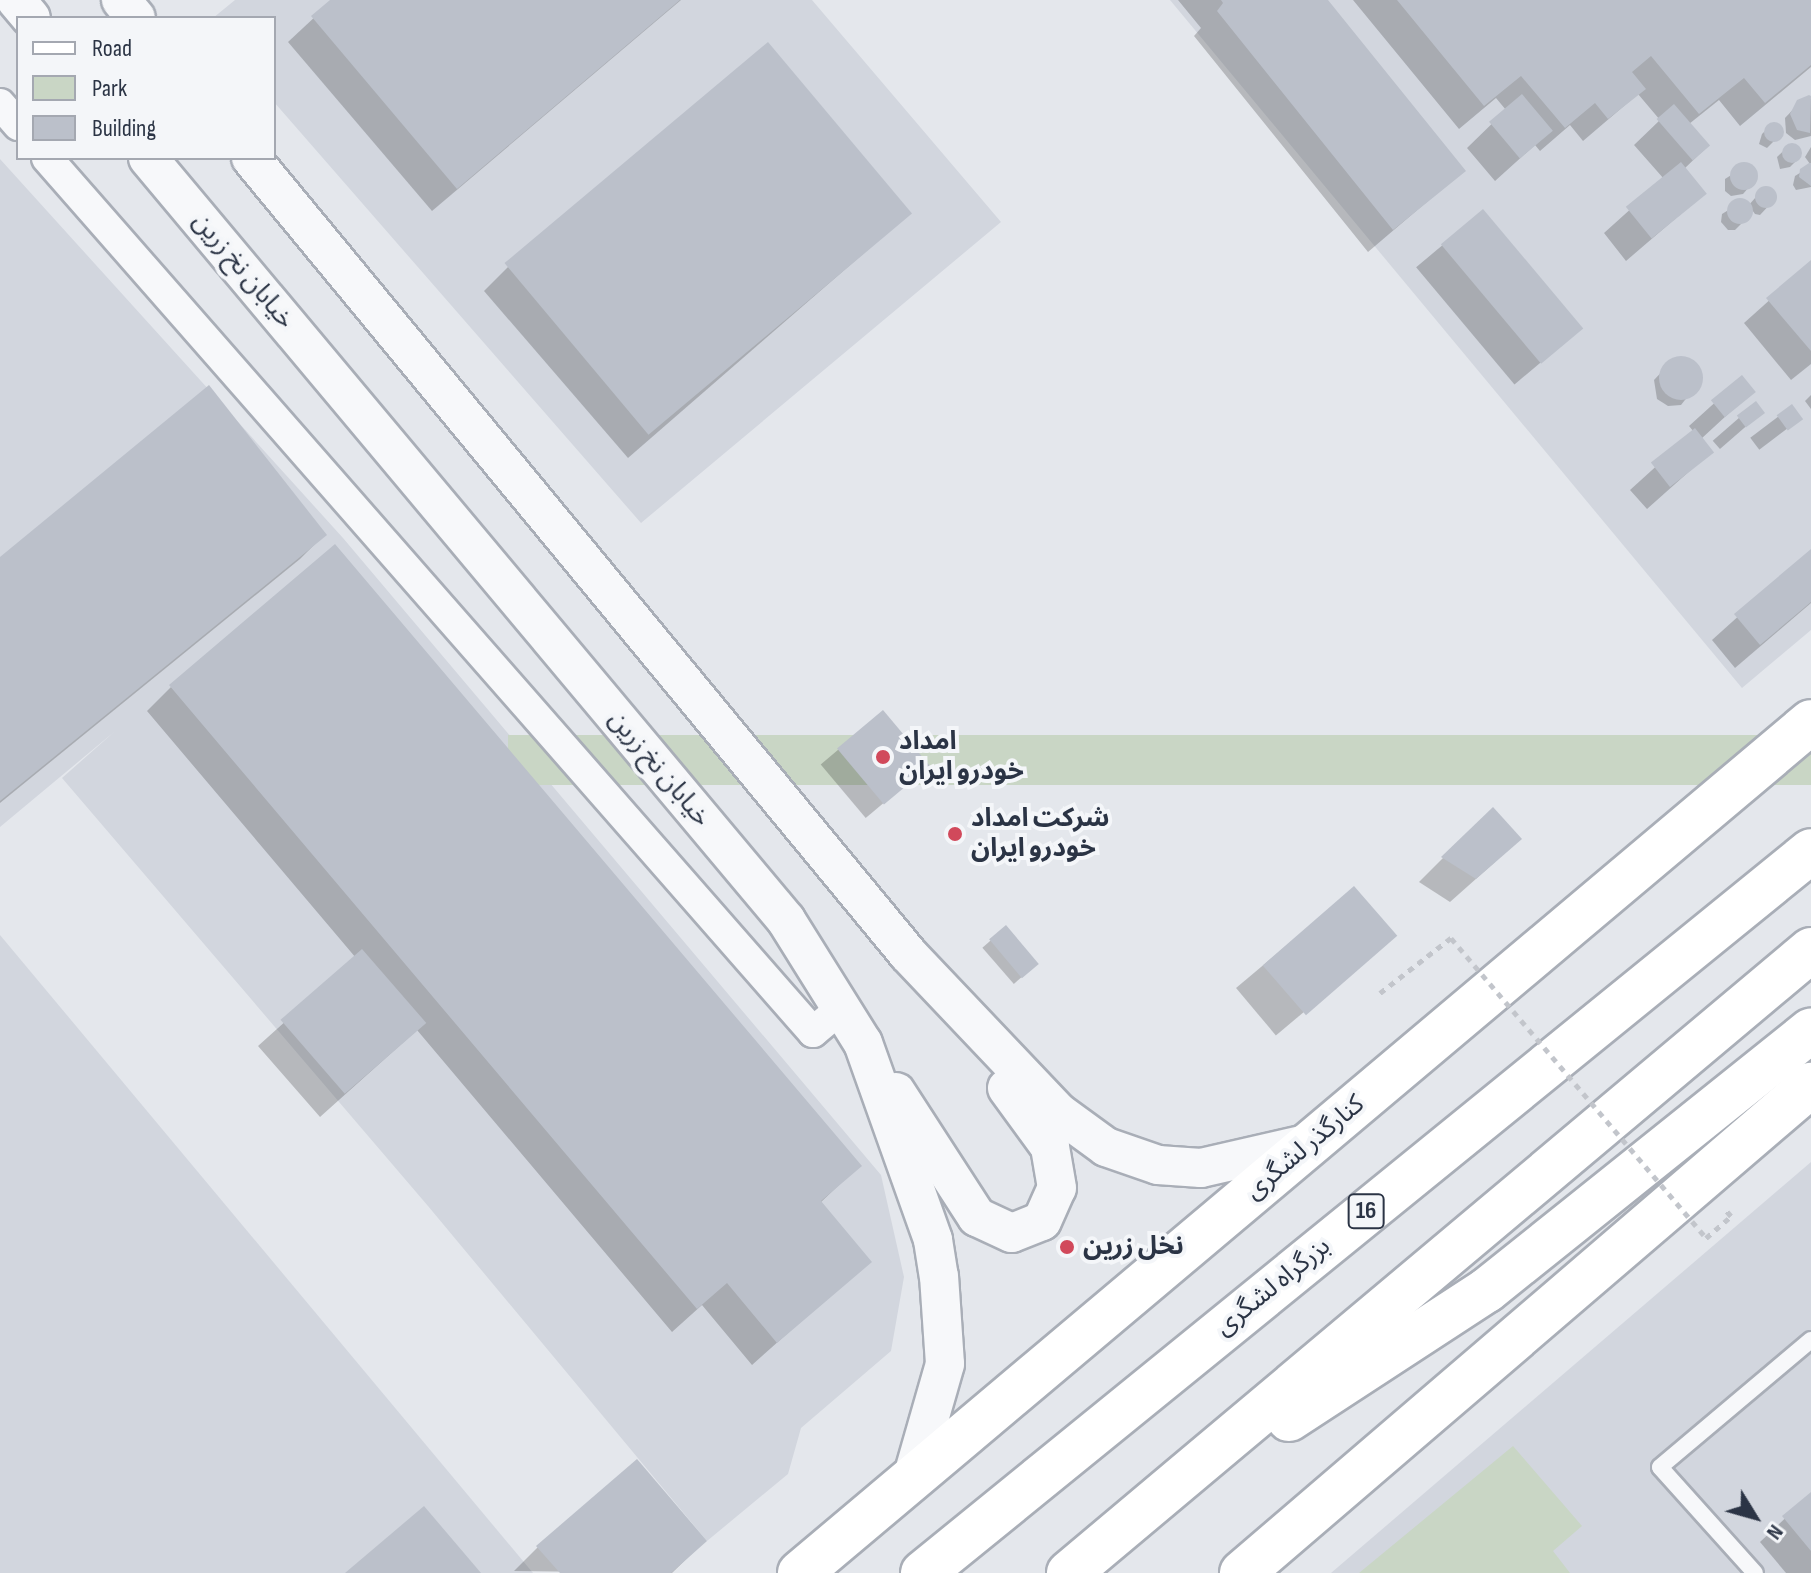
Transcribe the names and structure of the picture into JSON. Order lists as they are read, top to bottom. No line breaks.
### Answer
{"streets":{"main road":["کنارگذر لشگری","16","بزرگراه لشگری"],"street":["خیابان نخ زرین"]},"crossings":[["خیابان نخ زرین","کنارگذر لشگری"]],"places":["امداد خودرو ایران","شرکت امداد خودرو ایران","نخل زرین"],"legend":["Road","Park","Building"],"north":"bottom right"}
